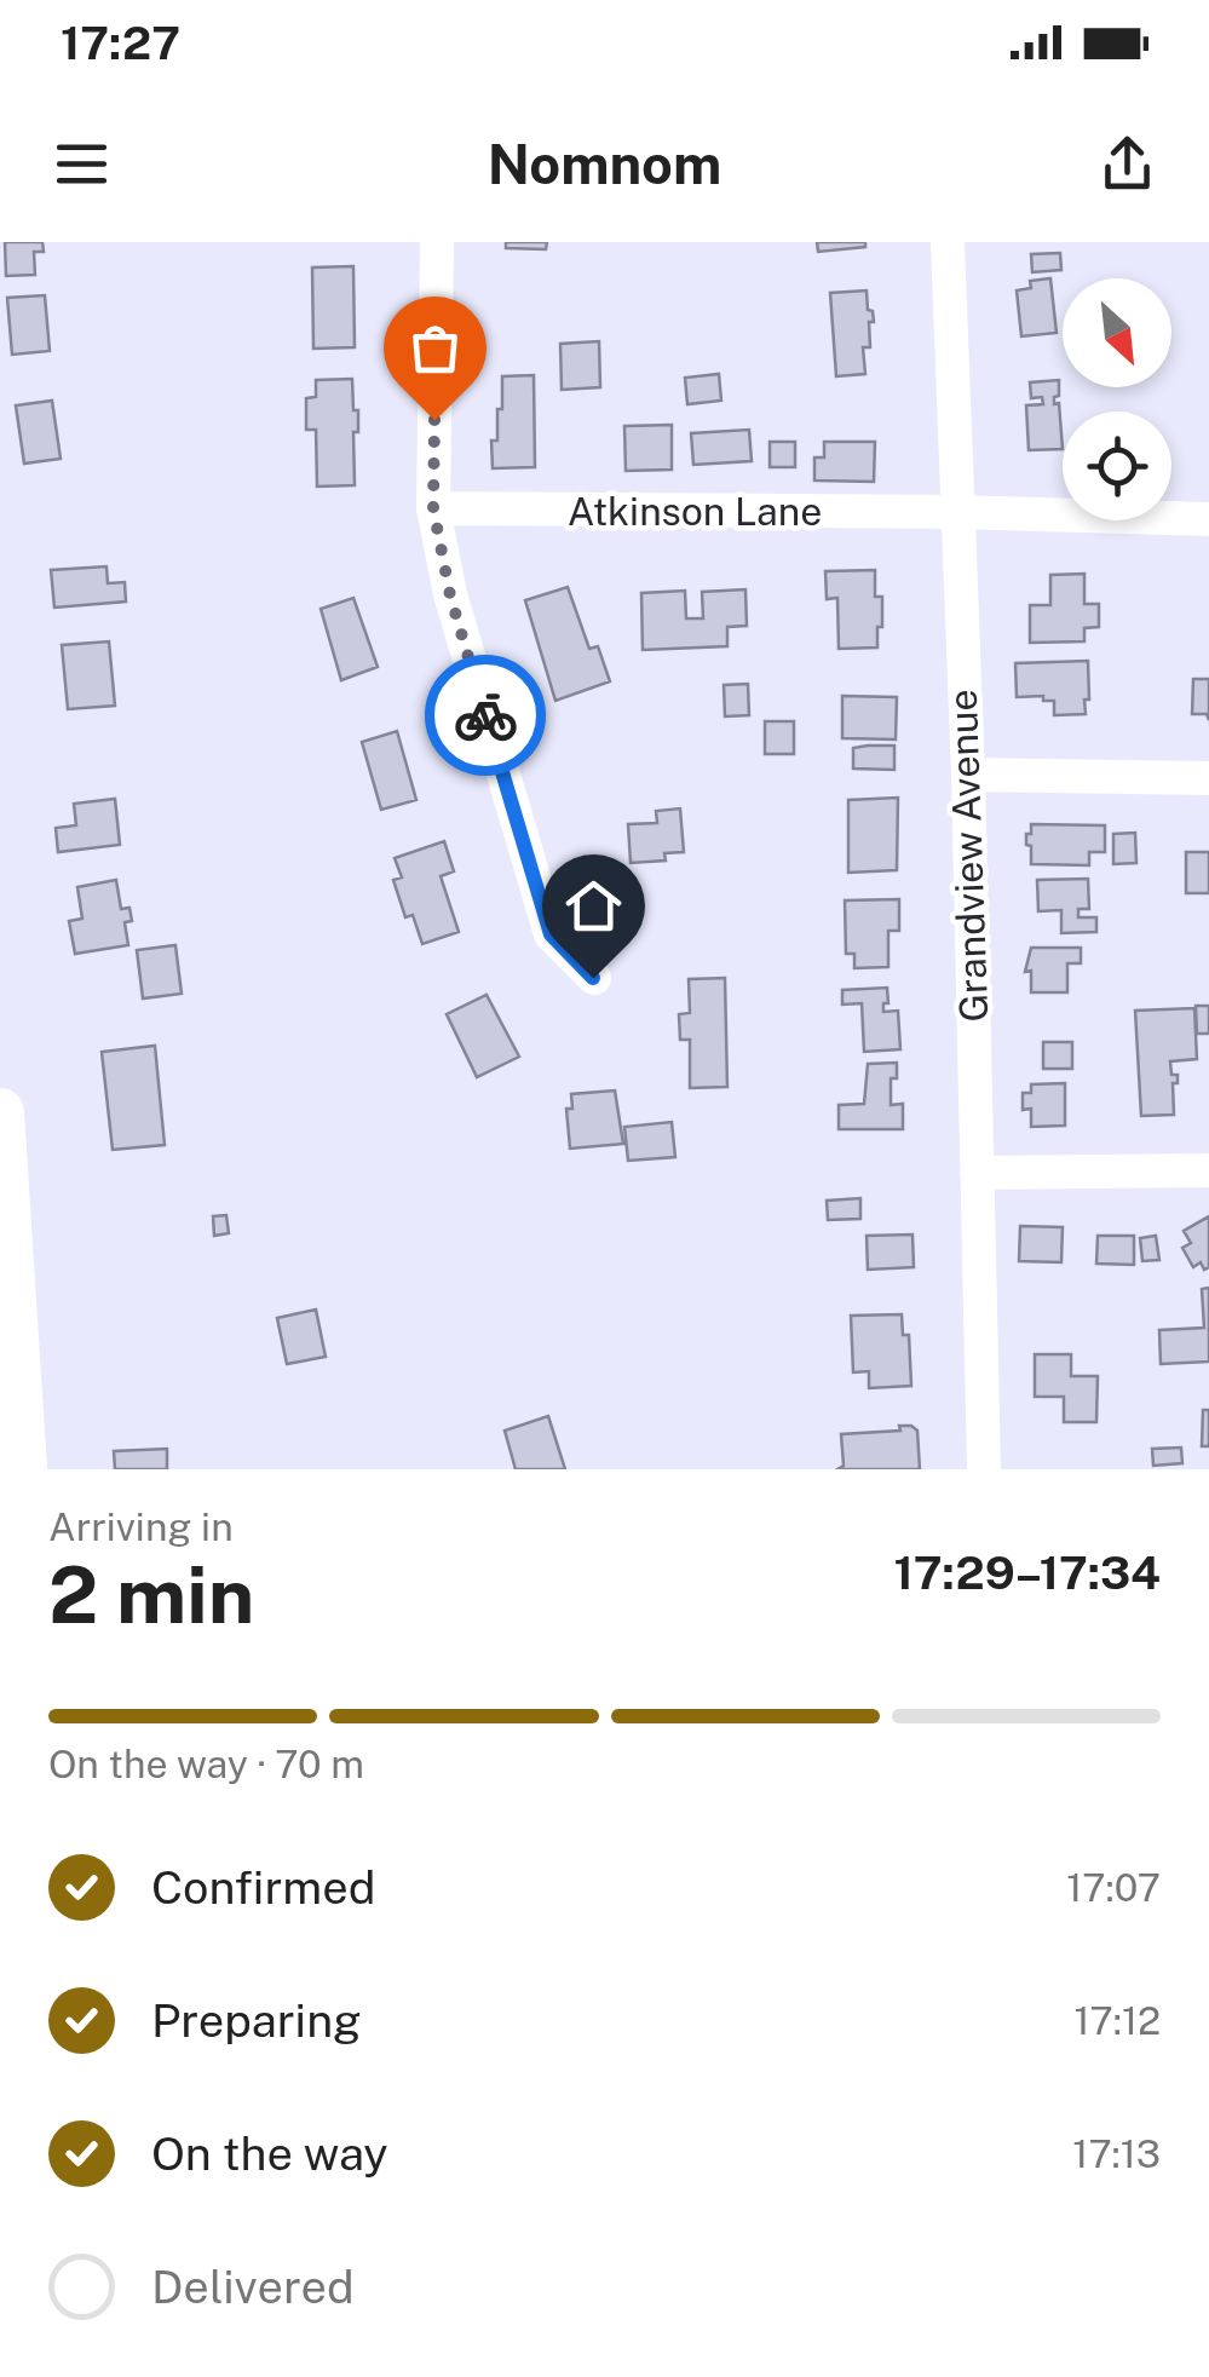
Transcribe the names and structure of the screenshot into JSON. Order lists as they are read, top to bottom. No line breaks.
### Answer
{"streets":{"street":["Atkinson Lane","Grandview Avenue"]},"crossings":[["Atkinson Lane","Grandview Avenue"]],"north":"bottom right","page":{"status":"17:27","header":"Nomnom","heading":["2 min","Arriving in","17:29–17:34"],"bar":"On the way · 70 m","list":[["Confirmed","17:07"],["Preparing","17:12"],["On the way","17:13"],"Delivered"]}}
